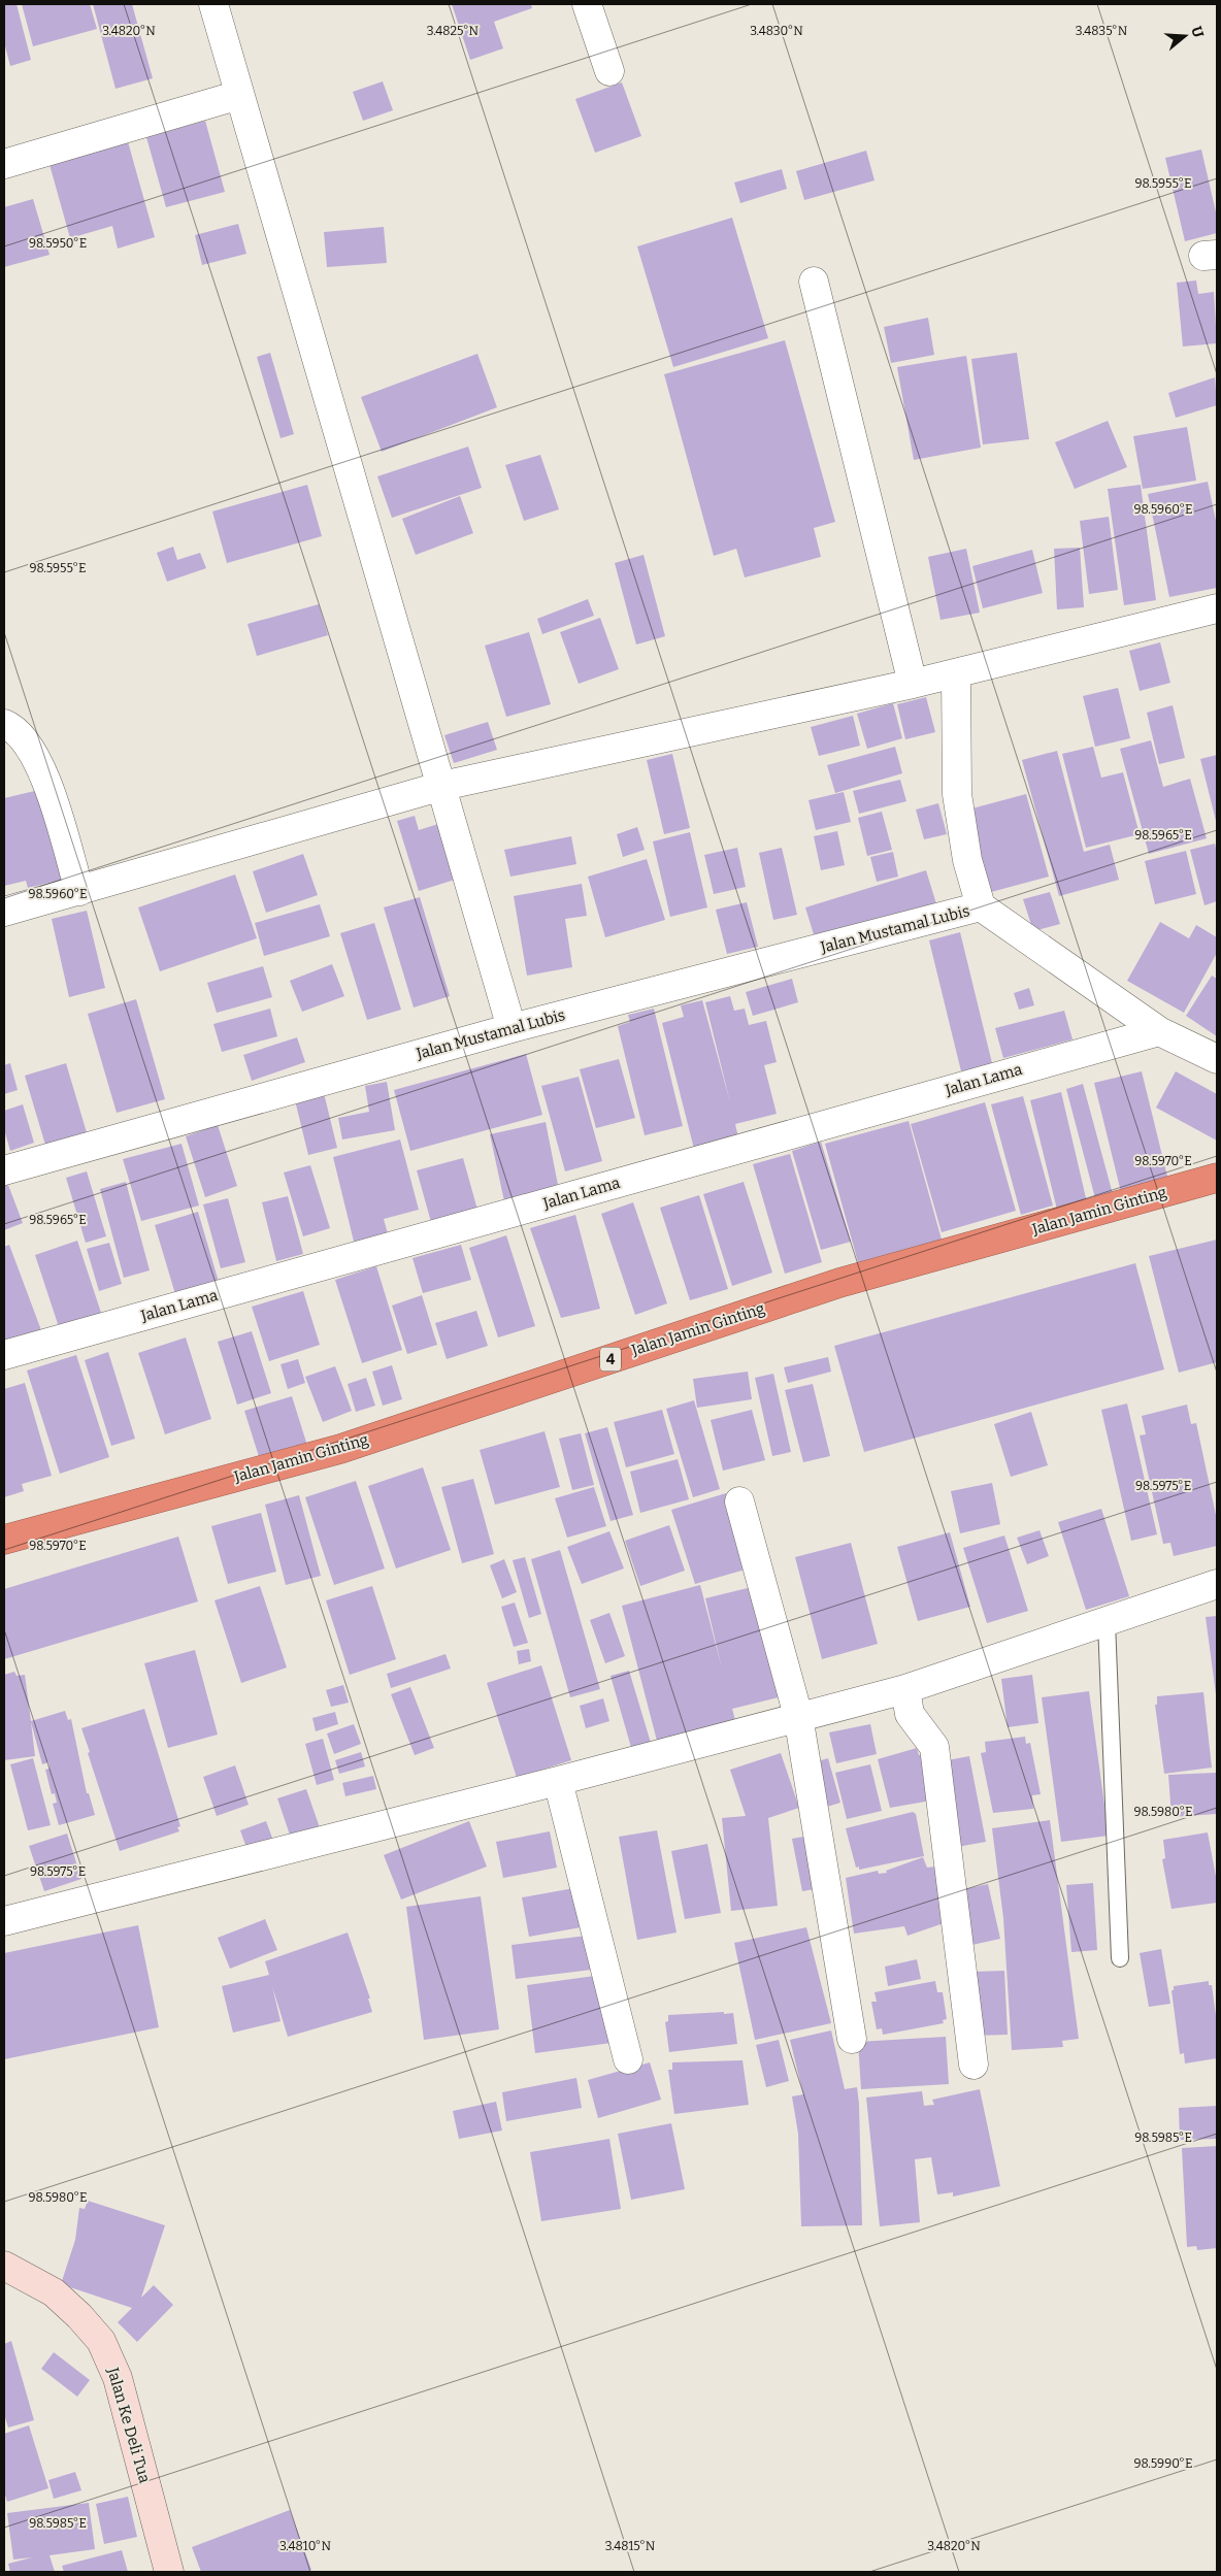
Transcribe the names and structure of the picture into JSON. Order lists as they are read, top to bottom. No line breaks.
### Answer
{"streets":{"highway":["Jalan Jamin Ginting","4"],"main road":["Jalan Ke Deli Tua"],"street":["Jalan Mustamal Lubis","Jalan Lama"]},"crossings":[["Jalan Mustamal Lubis","Jalan Lama"]],"north":"right","coordinates":["3.4820°N","3.4825°N","3.4830°N","3.4835°N","98.5955°E","98.5950°E","98.5960°E","98.5965°E","98.5970°E","98.5975°E","98.5980°E","98.5985°E","98.5990°E","3.4810°N","3.4815°N"]}
